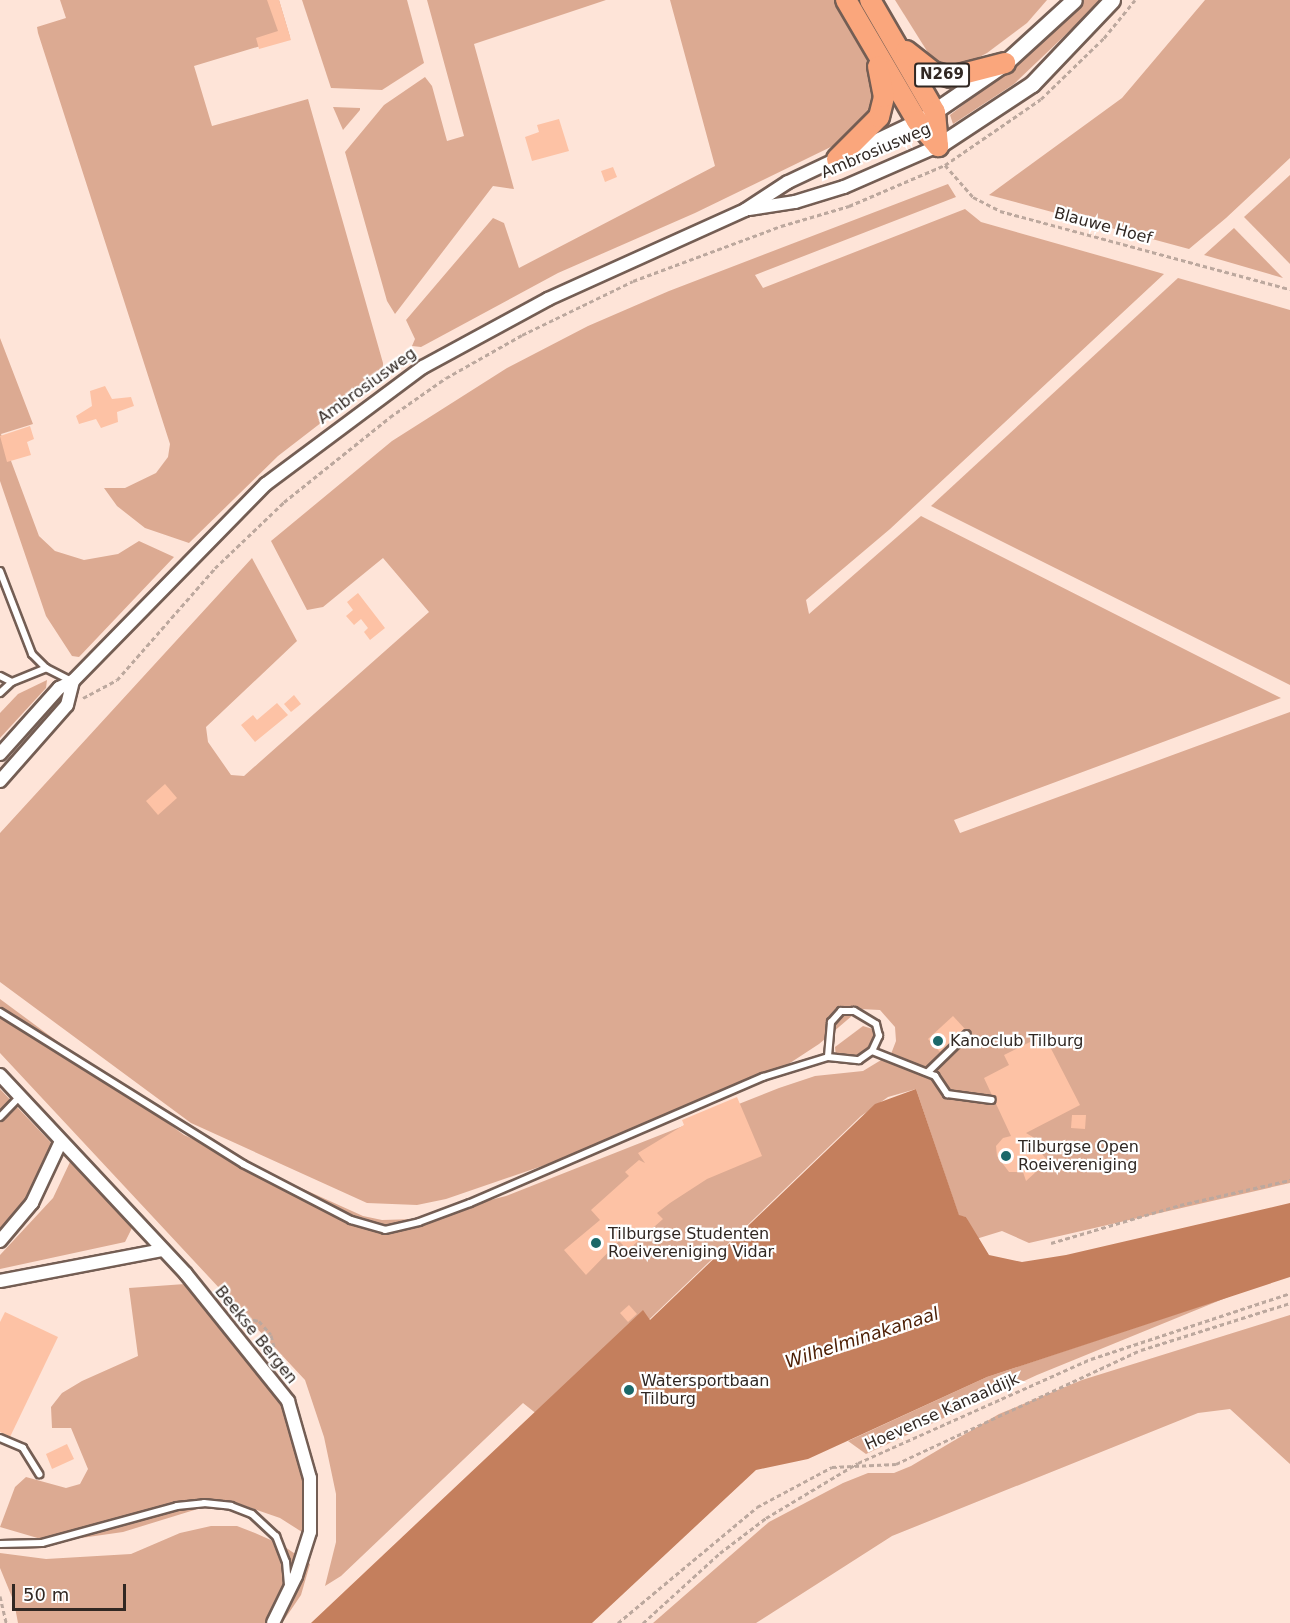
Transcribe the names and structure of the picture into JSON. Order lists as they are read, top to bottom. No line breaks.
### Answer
{"streets":{"highway":["N269"],"street":["Ambrosiusweg","Beekse Bergen"],"path":["Blauwe Hoef","Hoevense Kanaaldijk"]},"crossings":[["N269","Ambrosiusweg"],["Ambrosiusweg","Blauwe Hoef"]],"water":["Wilhelminakanaal"],"places":["Kanoclub Tilburg","Tilburgse Open Roeivereniging","Tilburgse Studenten Roeivereniging Vidar","Watersportbaan Tilburg"],"scale_bar":"50 m"}
